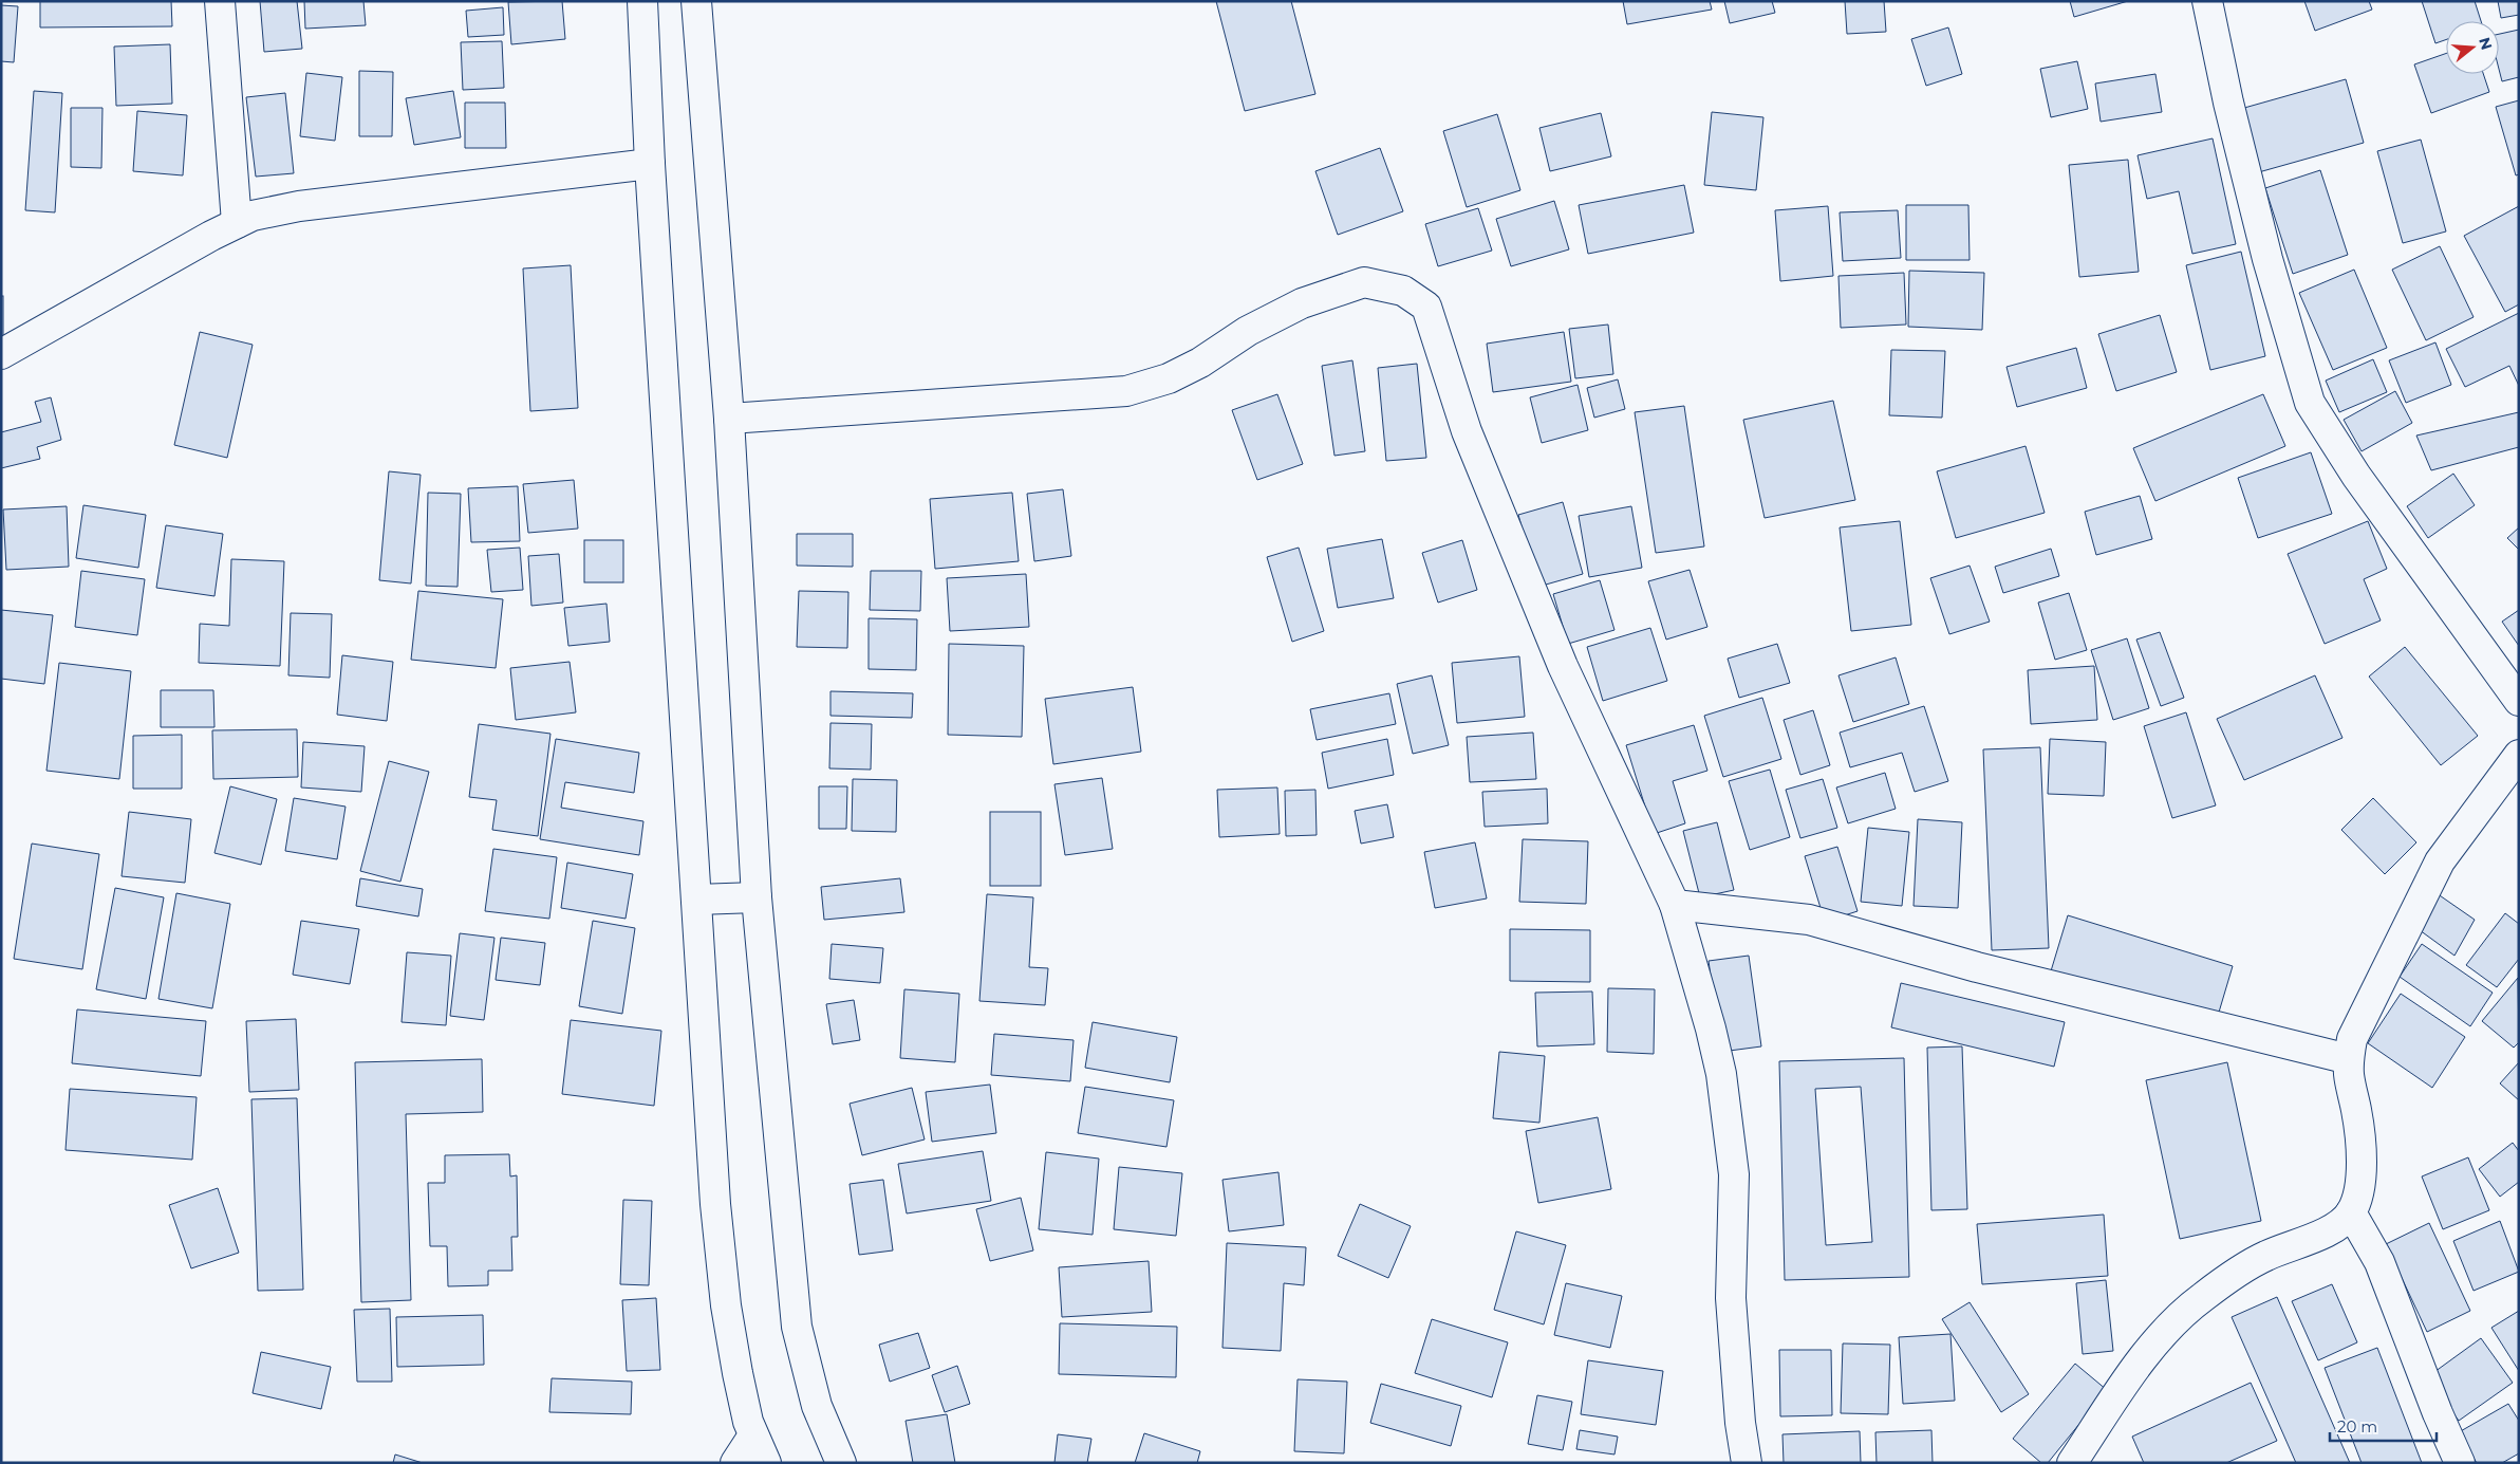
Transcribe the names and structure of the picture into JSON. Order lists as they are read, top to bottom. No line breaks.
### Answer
{"scale_bar":"20 m","north":"right"}
